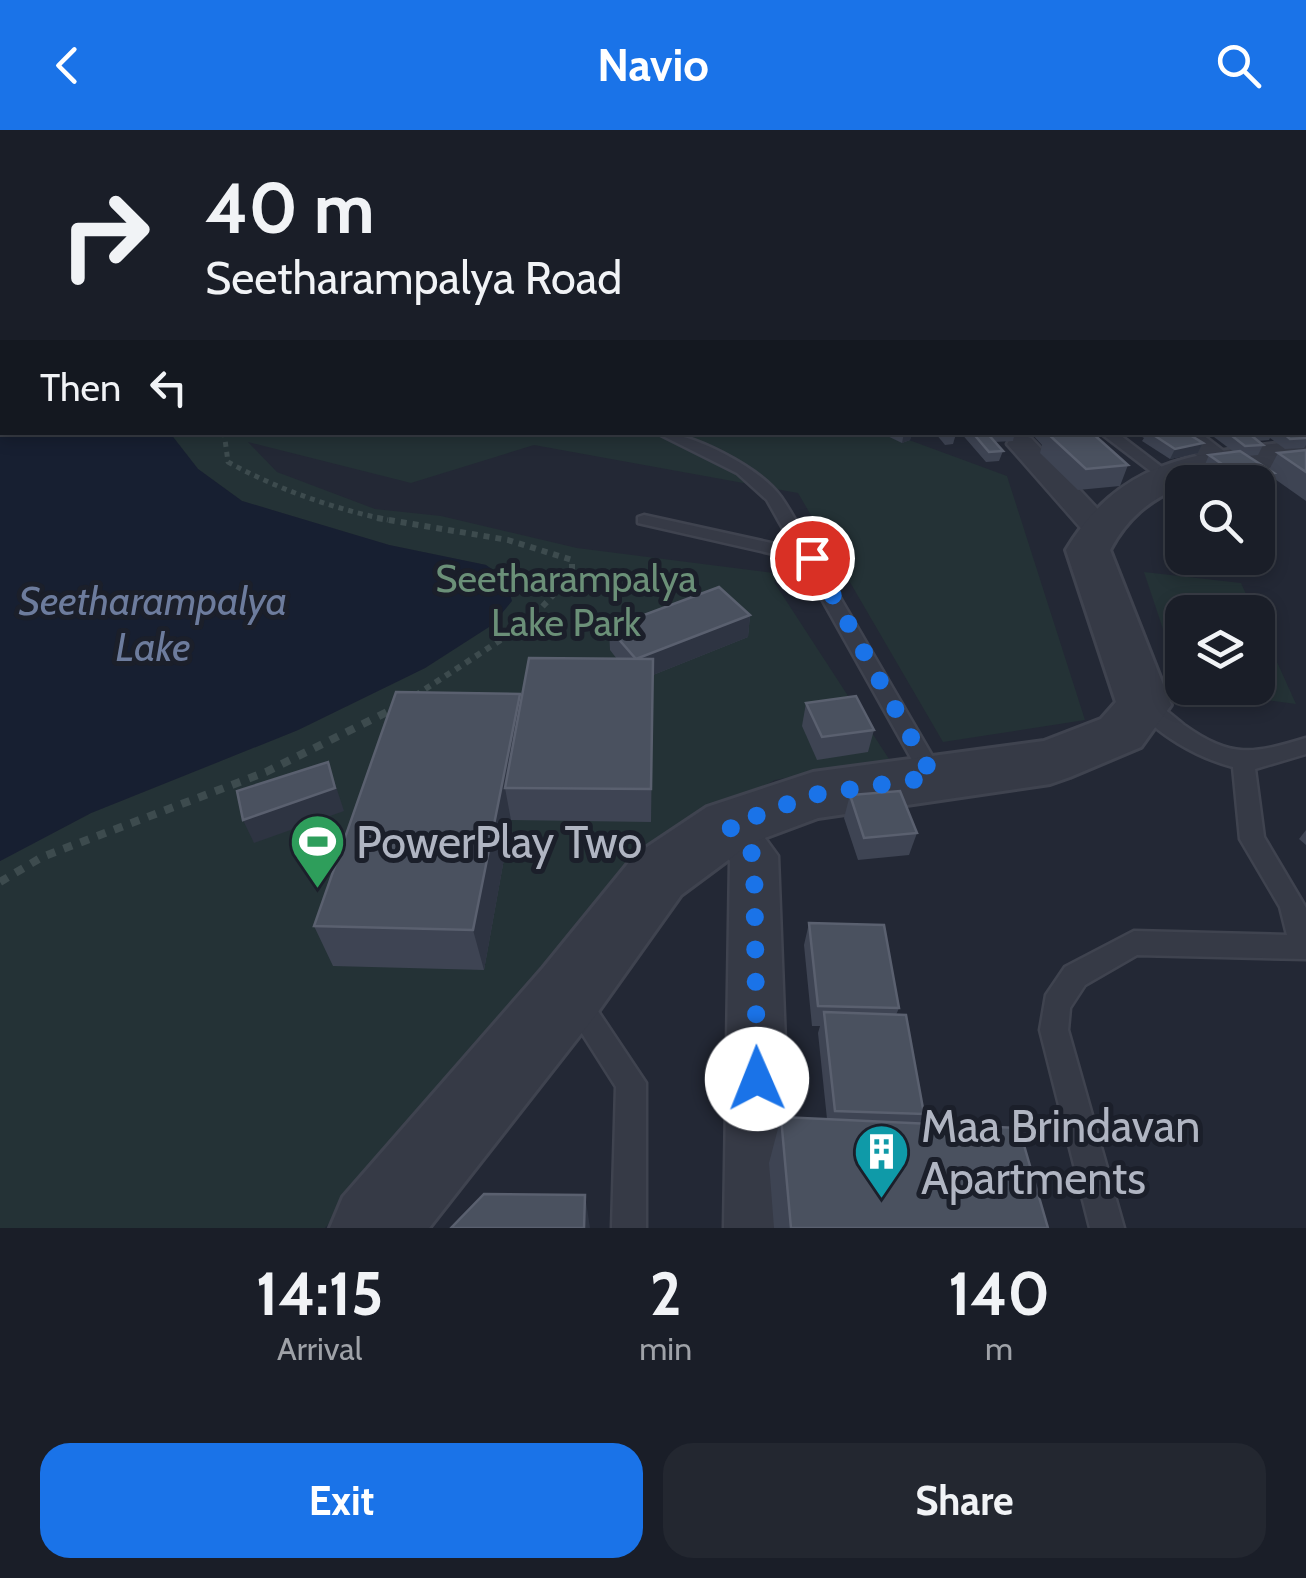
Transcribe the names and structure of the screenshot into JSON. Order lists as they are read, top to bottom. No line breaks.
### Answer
{"water":["Seetharampalya Lake"],"parks":["Seetharampalya Lake Park"],"places":{"sports":["PowerPlay Two"],"building":["Maa Brindavan Apartments"]},"page":{"header":"Navio","turn":["40 m","Seetharampalya Road"],"then":"Then","eta":["14:15","Arrival","2","min","140","m"],"buttons":["Exit","Share"]}}
